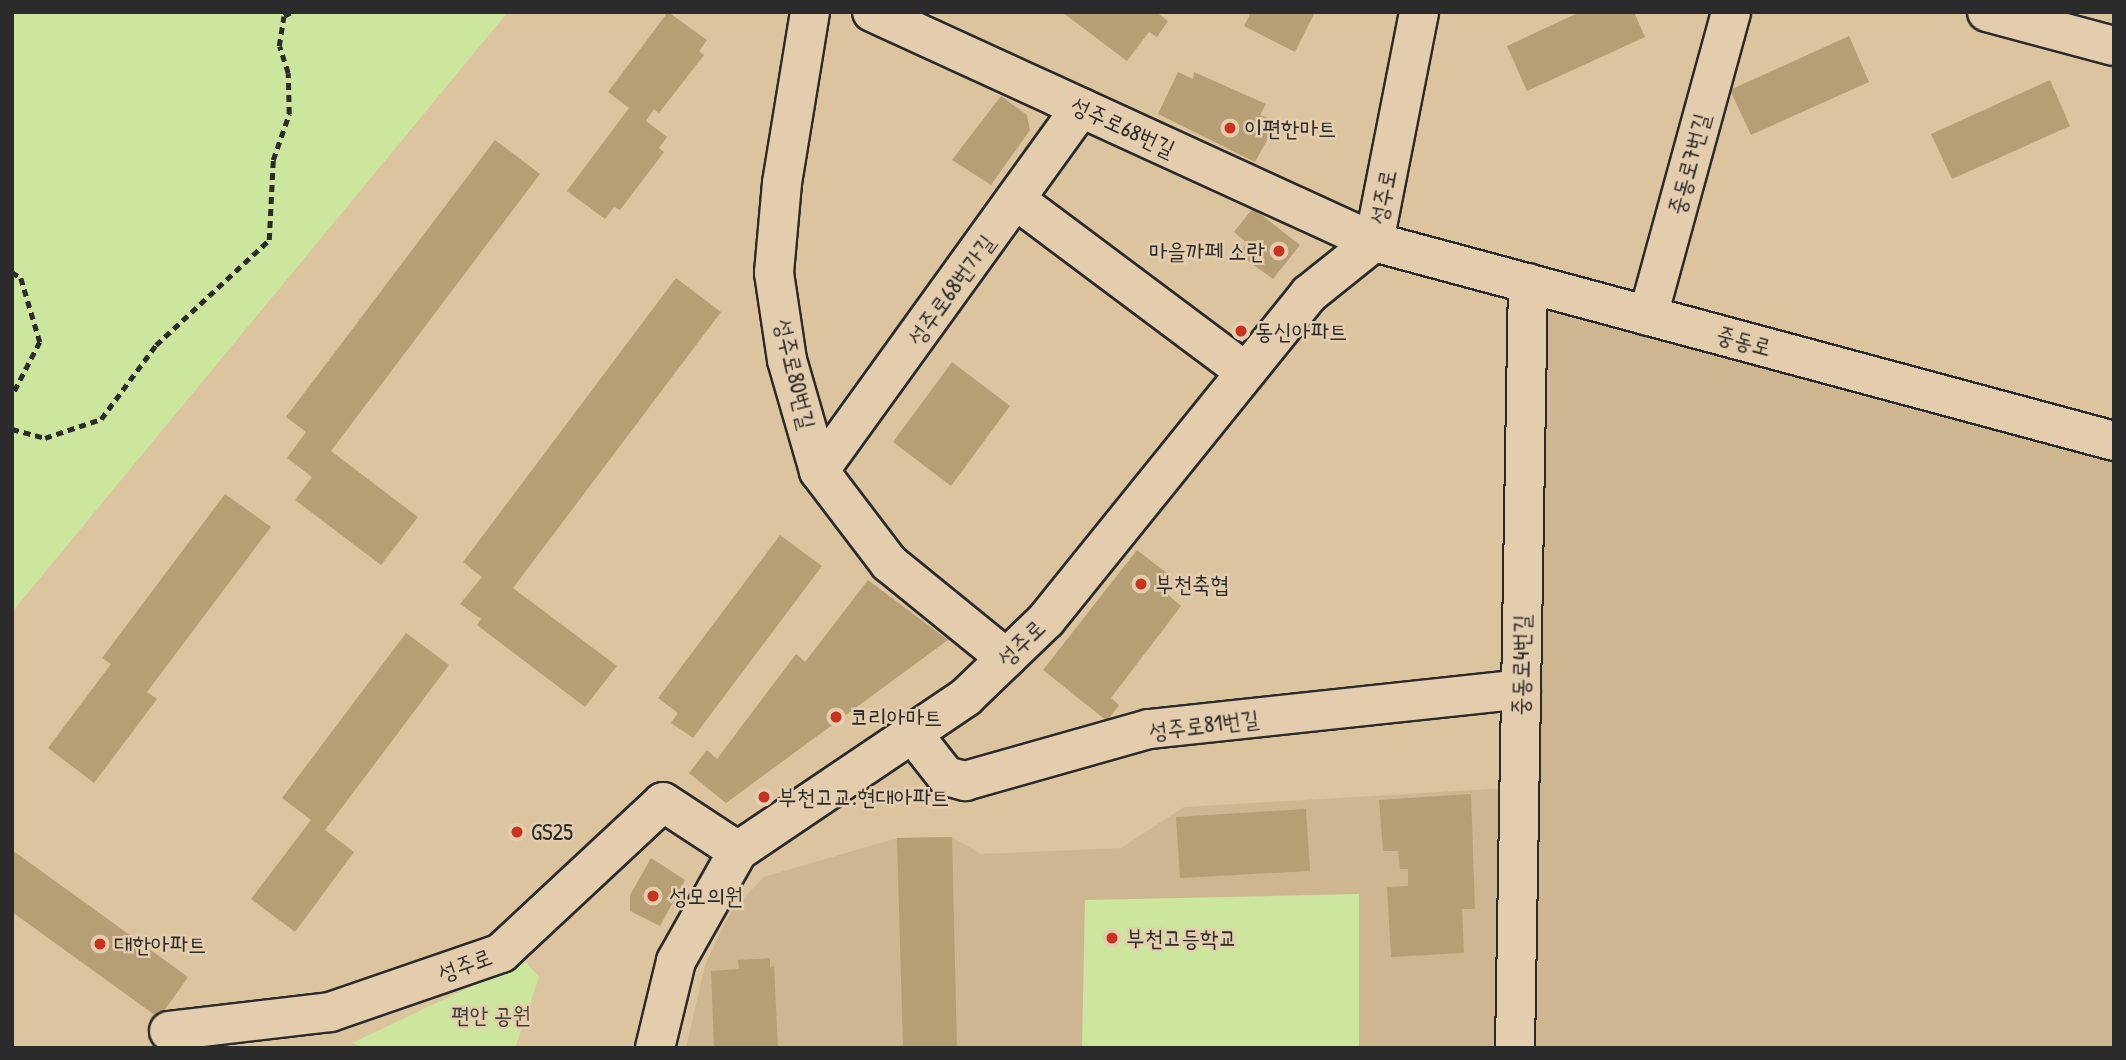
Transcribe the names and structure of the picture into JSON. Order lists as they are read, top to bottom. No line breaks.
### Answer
{"streets":{"street":["성주로68번길","중동로7번길","성주로","성주로68번가길","중동로","성주로80번길","중동로4번길","성주로81번길"]},"crossings":[["성주로68번길","성주로"],["성주로68번길","성주로68번가길"],["성주로68번길","중동로"],["중동로7번길","중동로"],["성주로","중동로"],["성주로","성주로80번길"],["성주로","성주로81번길"],["성주로68번가길","성주로80번길"],["중동로","중동로4번길"],["중동로4번길","성주로81번길"]],"parks":["편안 공원"],"places":["이편한마트","마을까페 소란","동신아파트","부천축협","코리아마트","부천고교.현대아파트","GS25","성모의원","부천고등학교","대한아파트"]}
